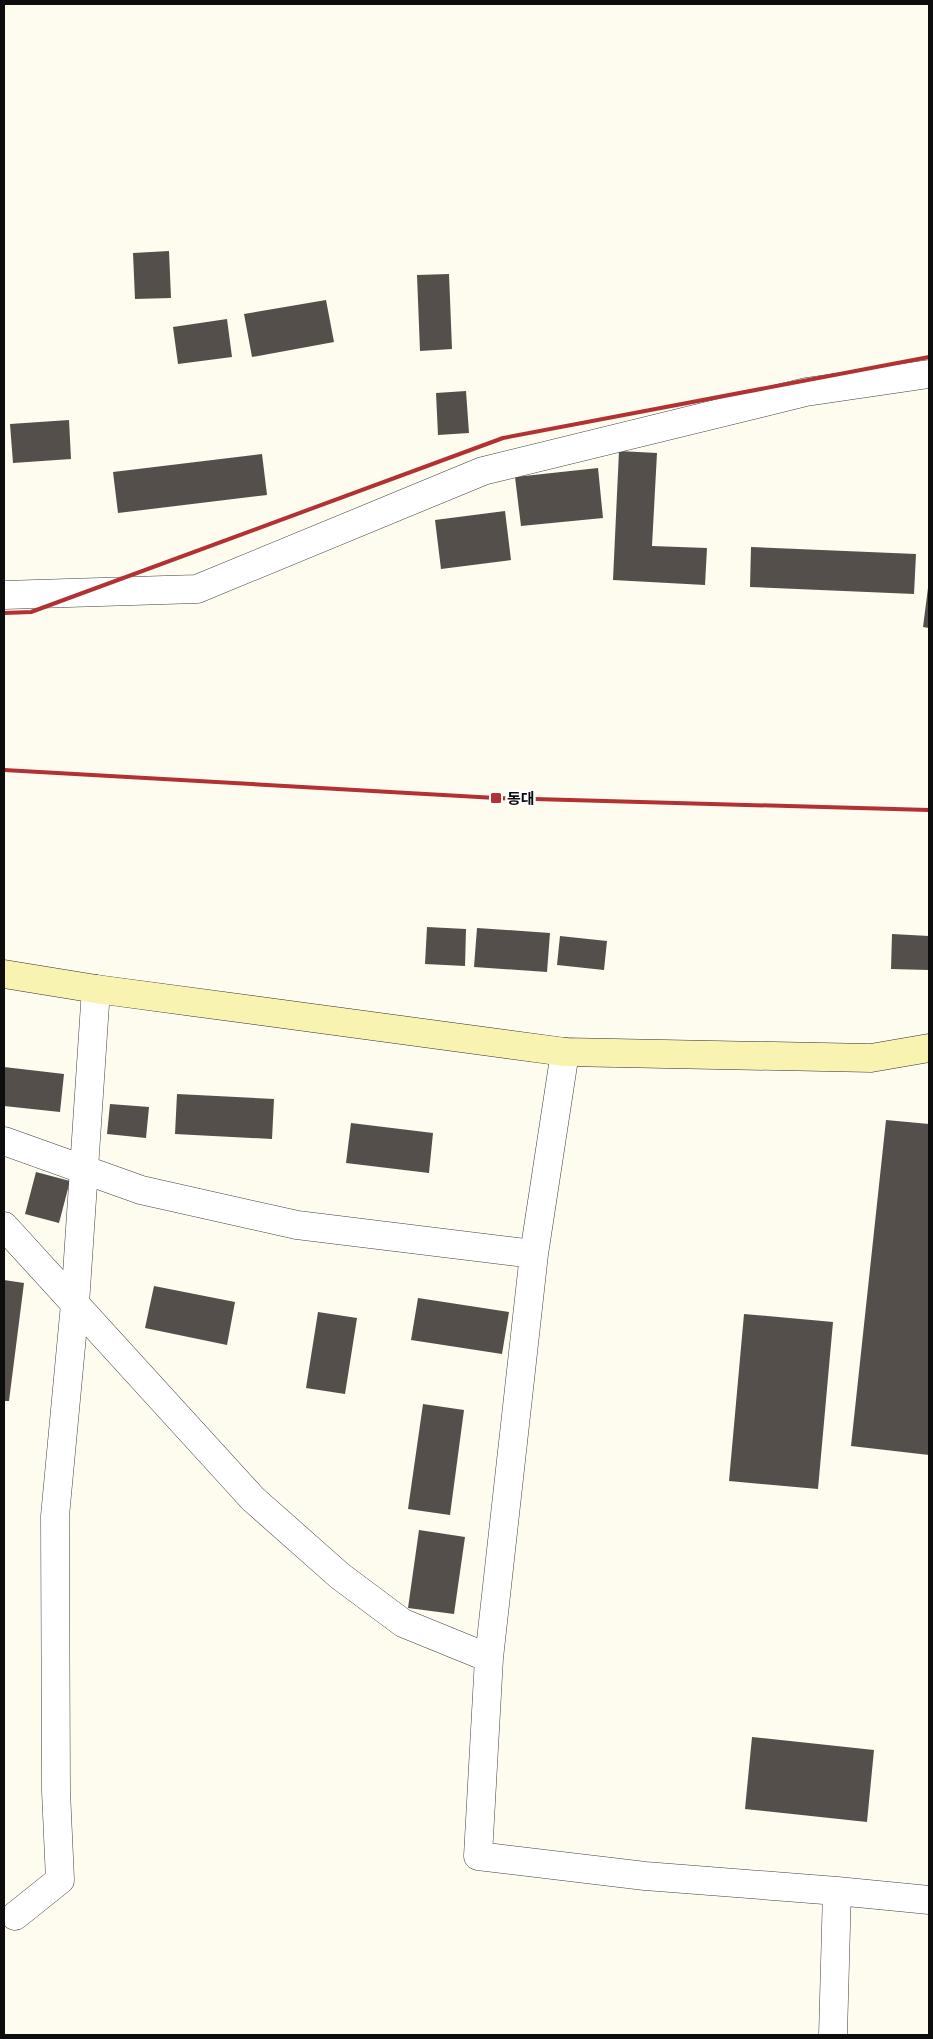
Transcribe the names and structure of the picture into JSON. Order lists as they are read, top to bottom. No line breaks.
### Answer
{"places":{"transit":["동대"]}}
